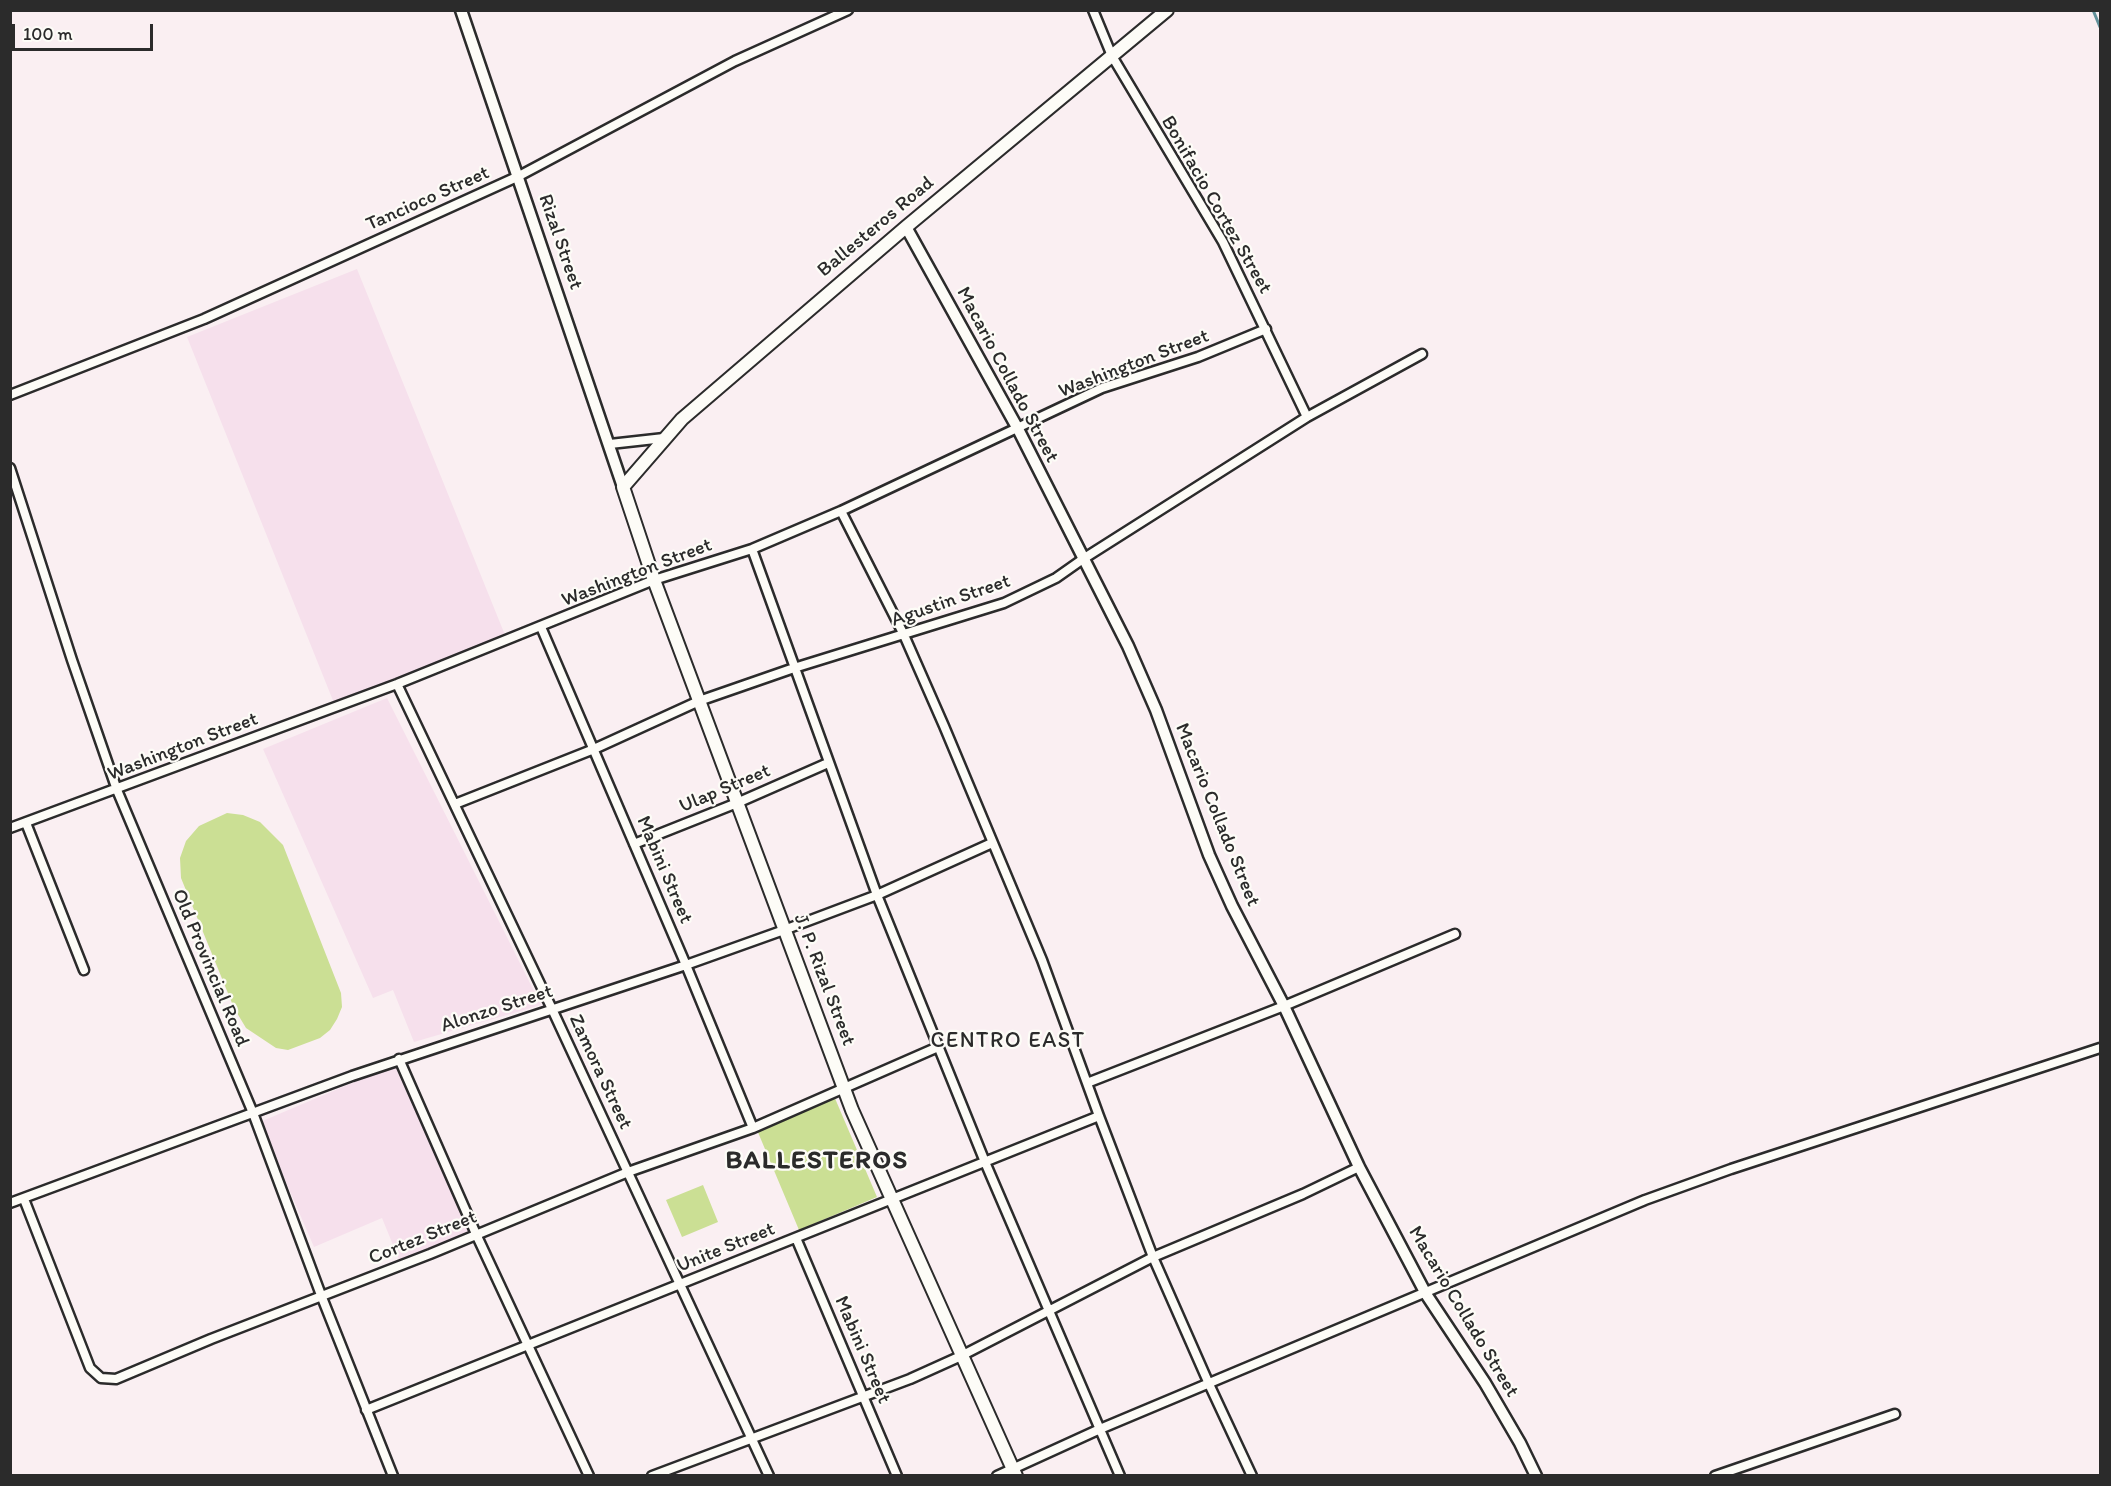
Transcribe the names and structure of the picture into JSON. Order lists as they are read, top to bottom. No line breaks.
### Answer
{"streets":{"main road":["Ballesteros Road","J. P. Rizal Street"],"street":["Tancioco Street","Bonifacio Cortez Street","Rizal Street","Washington Street","Macario Collado Street","Agustin Street","Ulap Street","Mabini Street","Old Provincial Road","Alonzo Street","Zamora Street","Cortez Street","Unite Street"]},"crossings":[["Tancioco Street","Rizal Street"],["Bonifacio Cortez Street","Ballesteros Road"],["Bonifacio Cortez Street","Washington Street"],["Bonifacio Cortez Street","Agustin Street"],["Ballesteros Road","Rizal Street"],["Ballesteros Road","Macario Collado Street"],["Ballesteros Road","J. P. Rizal Street"],["Rizal Street","J. P. Rizal Street"],["Washington Street","Macario Collado Street"],["Washington Street","Mabini Street"],["Washington Street","Old Provincial Road"],["Washington Street","J. P. Rizal Street"],["Washington Street","Zamora Street"],["Macario Collado Street","Agustin Street"],["Agustin Street","Mabini Street"],["Agustin Street","J. P. Rizal Street"],["Agustin Street","Zamora Street"],["Ulap Street","Mabini Street"],["Ulap Street","J. P. Rizal Street"],["Mabini Street","Alonzo Street"],["Mabini Street","Cortez Street"],["Mabini Street","Unite Street"],["Old Provincial Road","Alonzo Street"],["Old Provincial Road","Cortez Street"],["Old Provincial Road","Unite Street"],["J. P. Rizal Street","Alonzo Street"],["J. P. Rizal Street","Cortez Street"],["J. P. Rizal Street","Unite Street"],["Alonzo Street","Zamora Street"],["Alonzo Street","Cortez Street"],["Zamora Street","Cortez Street"],["Zamora Street","Unite Street"]],"districts":["CENTRO EAST","BALLESTEROS"],"scale_bar":"100 m"}
